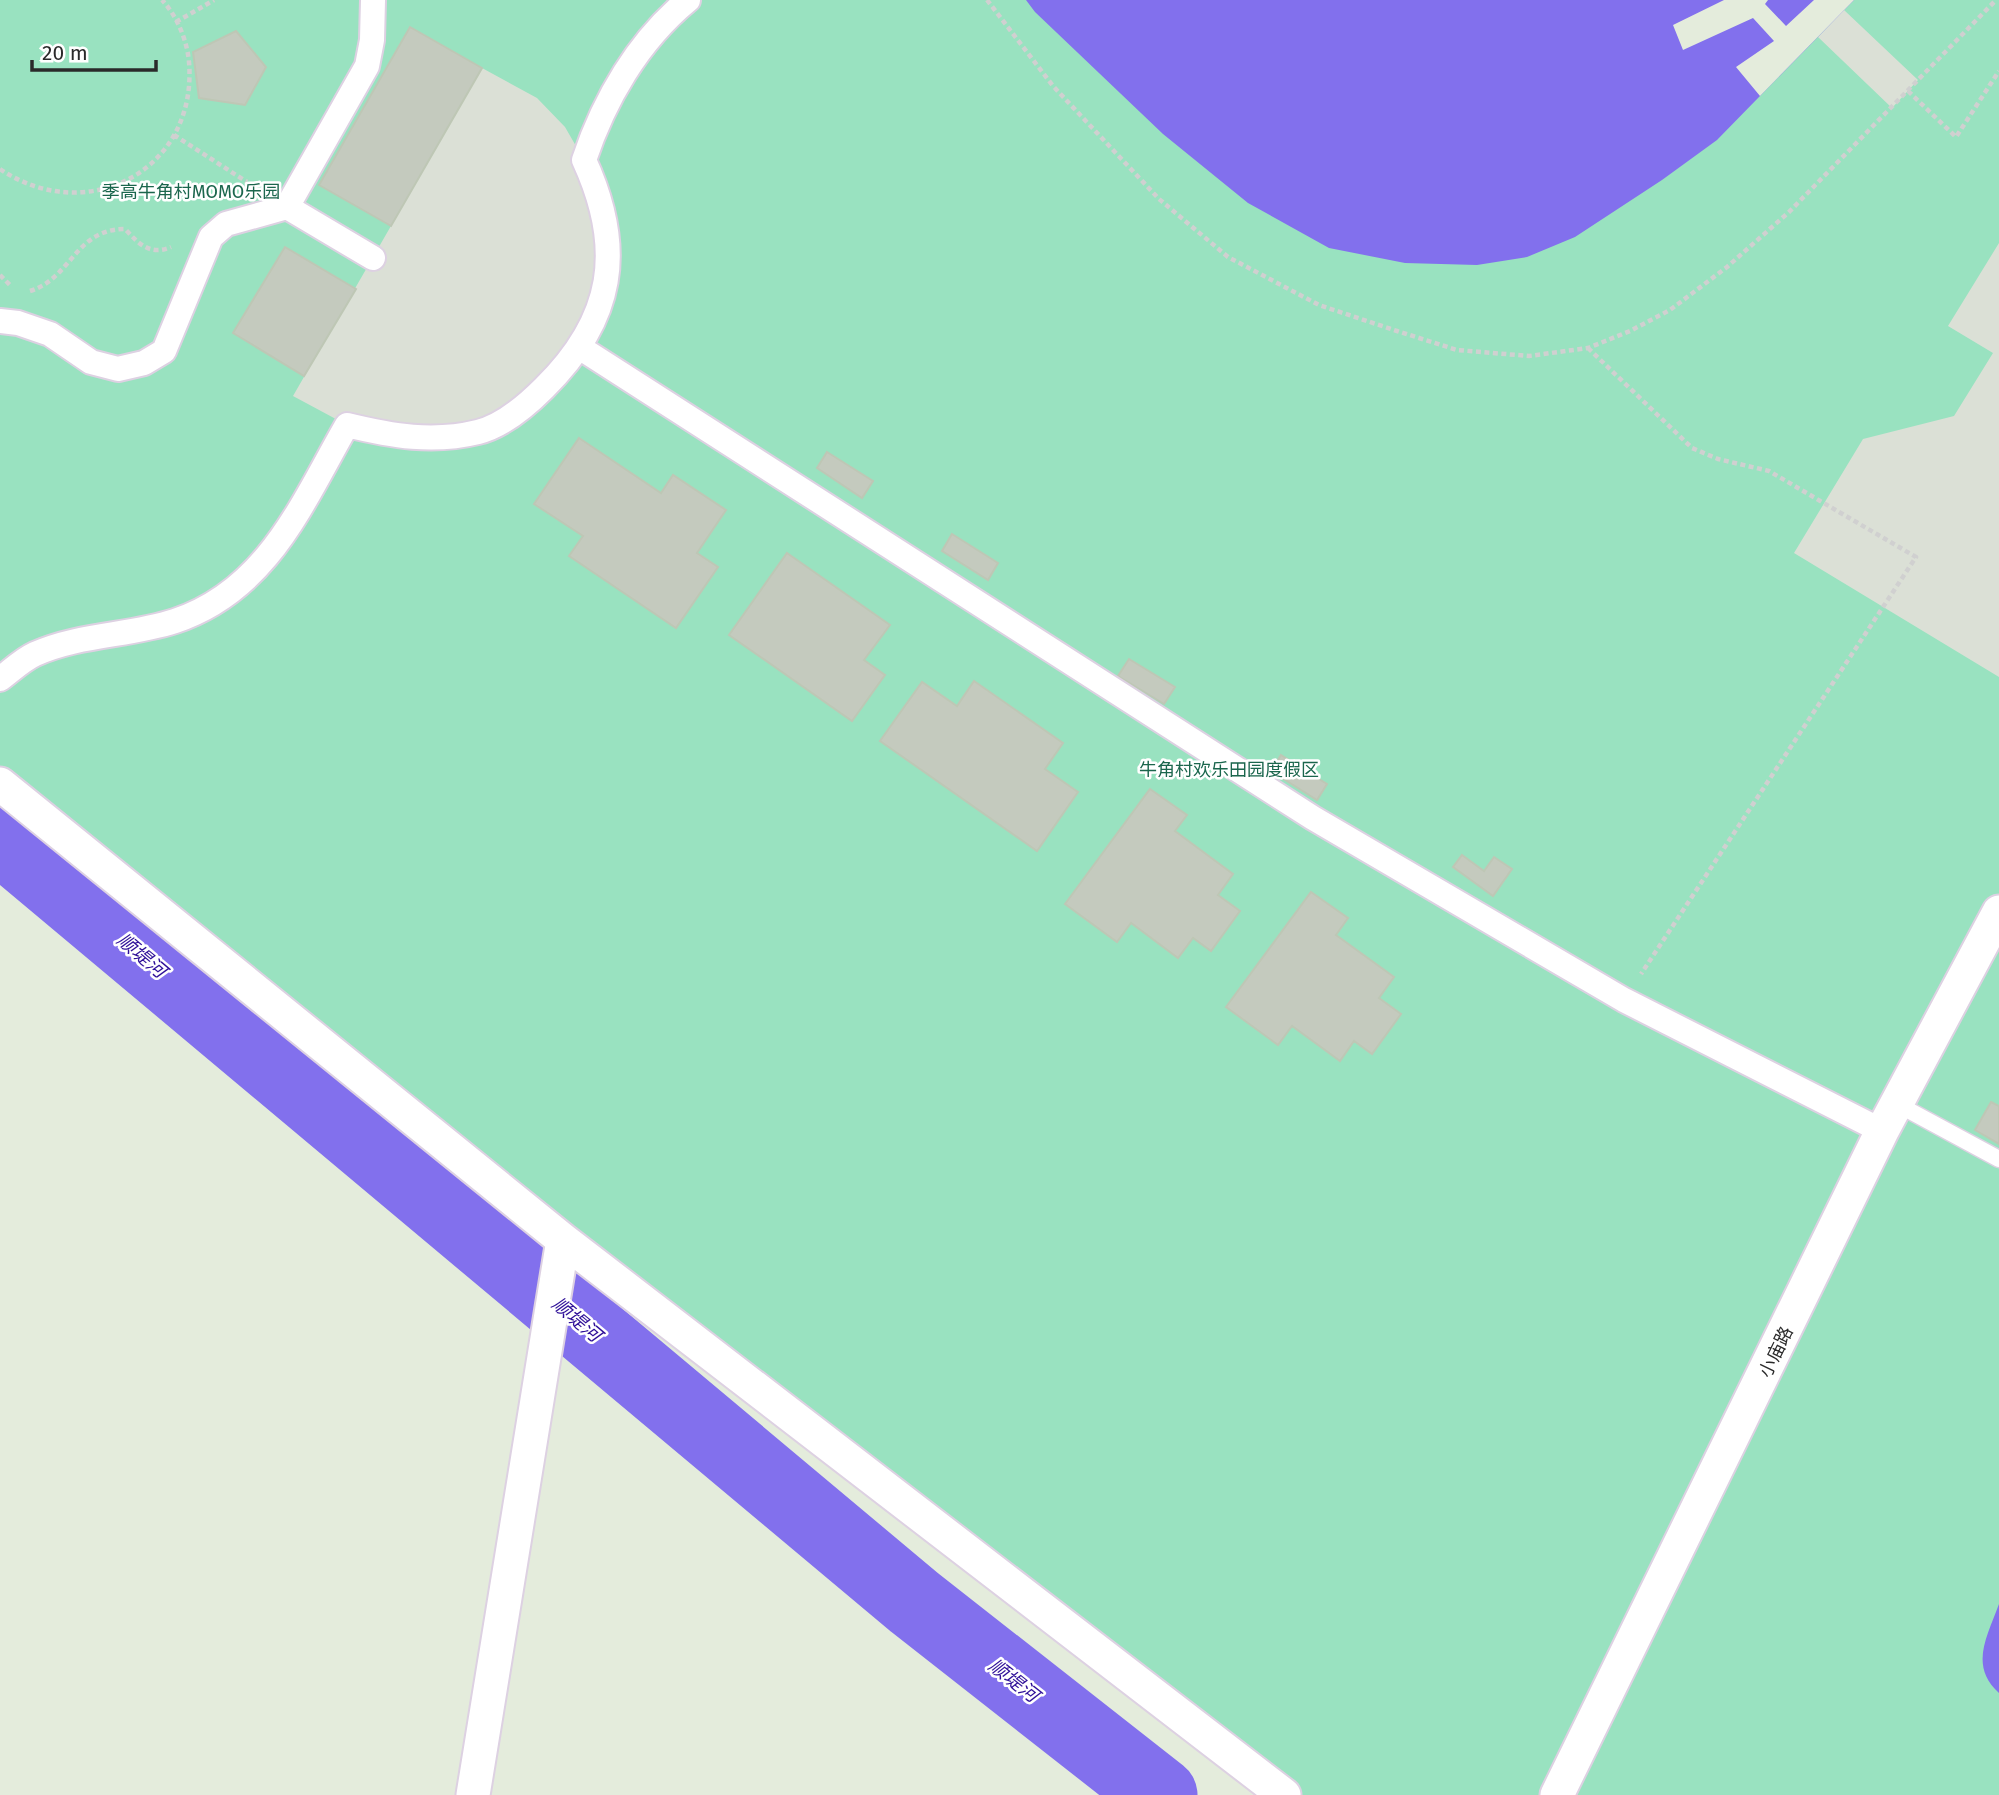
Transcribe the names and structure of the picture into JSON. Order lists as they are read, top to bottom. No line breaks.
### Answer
{"streets":{"street":["小庙路"]},"water":["顺堤河"],"parks":["季高牛角村MOMO乐园","牛角村欢乐田园度假区"],"scale_bar":"20 m"}
